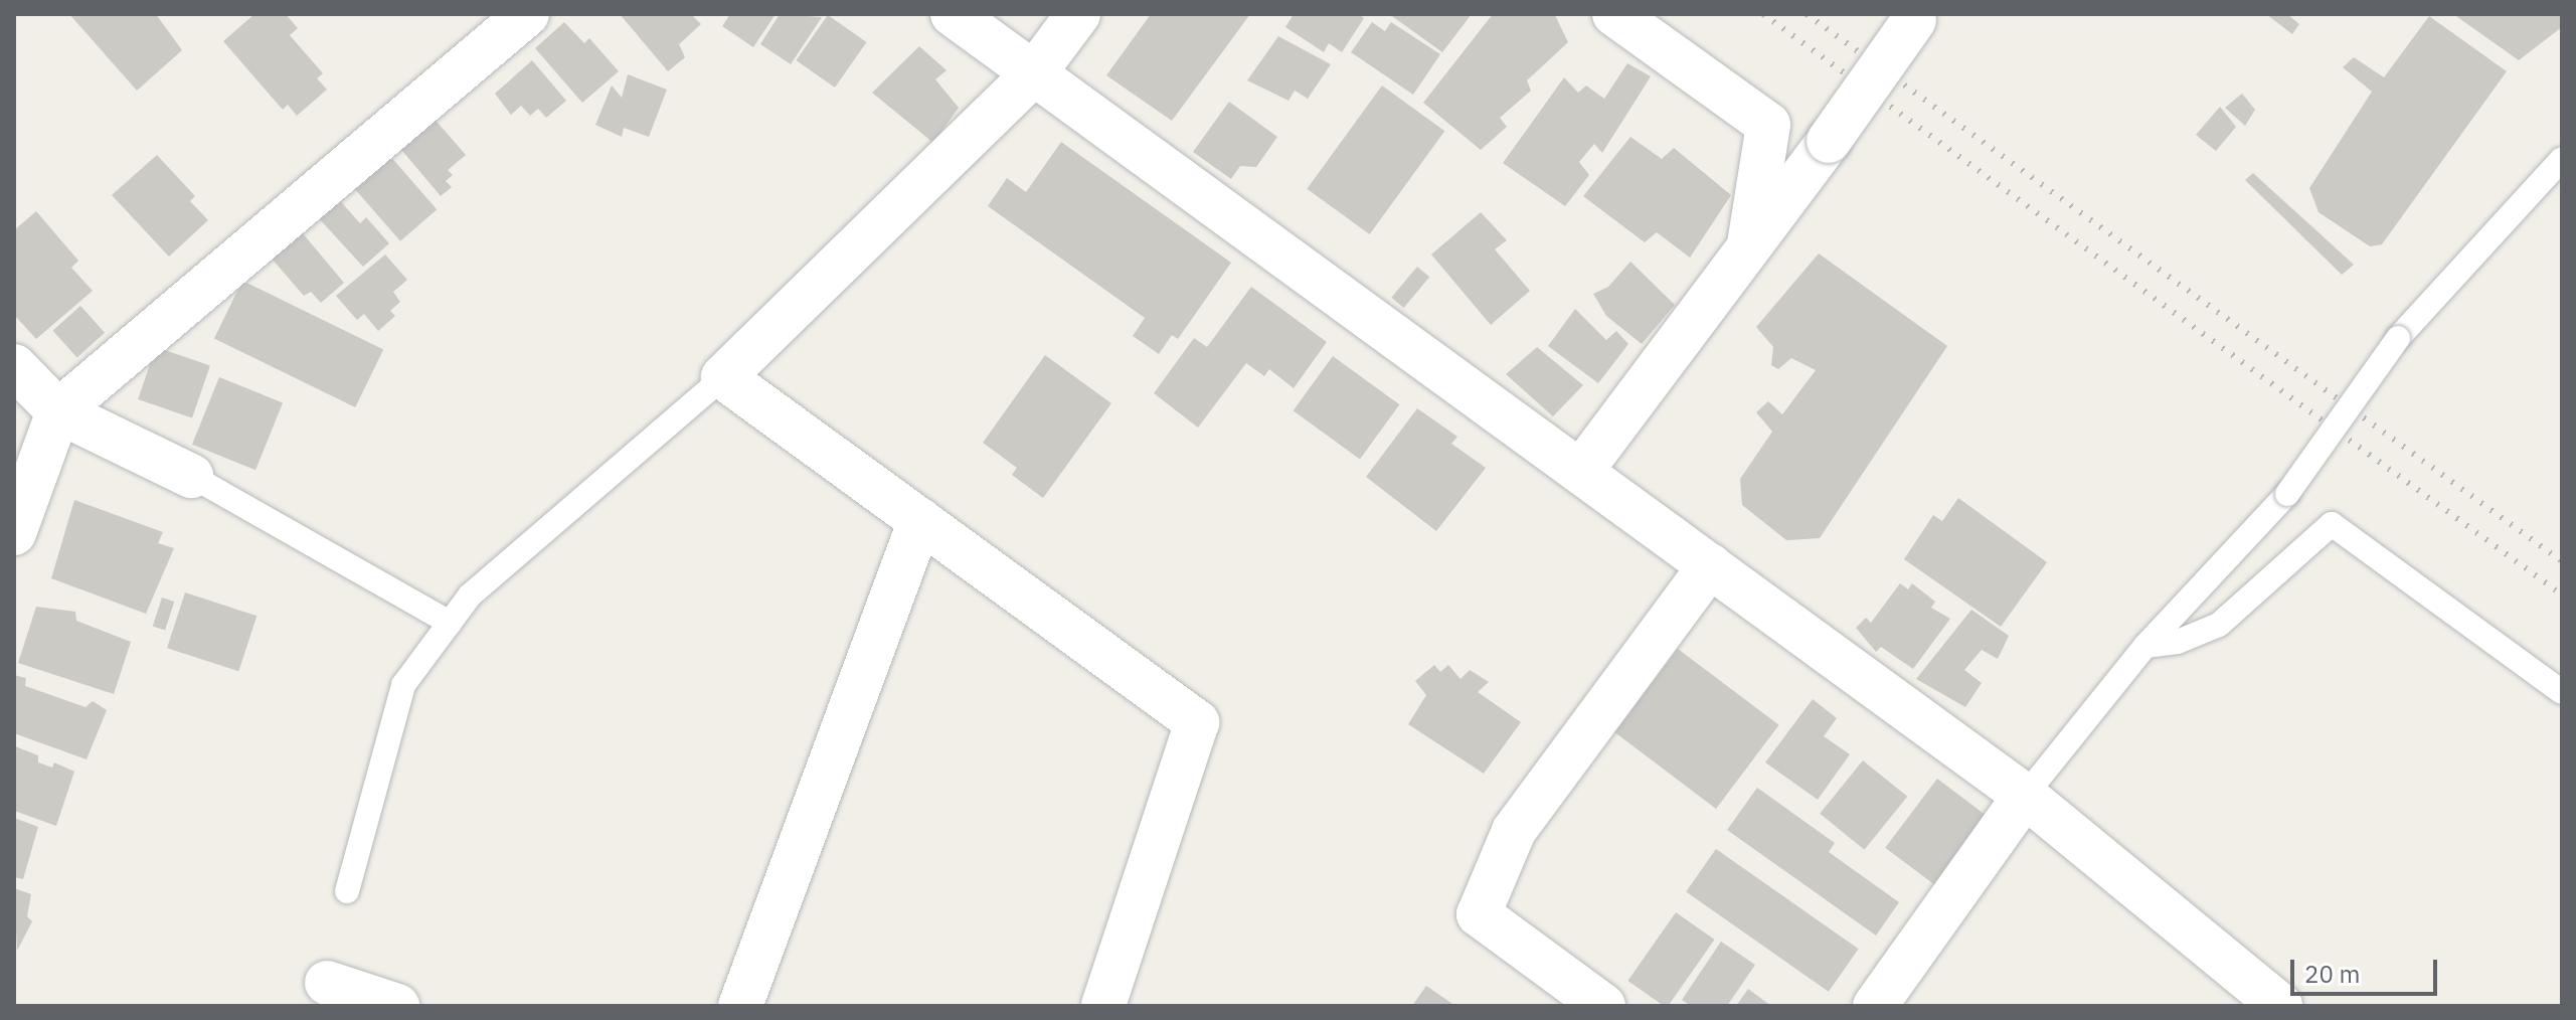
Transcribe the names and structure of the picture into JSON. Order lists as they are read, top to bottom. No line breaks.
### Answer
{"scale_bar":"20 m"}
